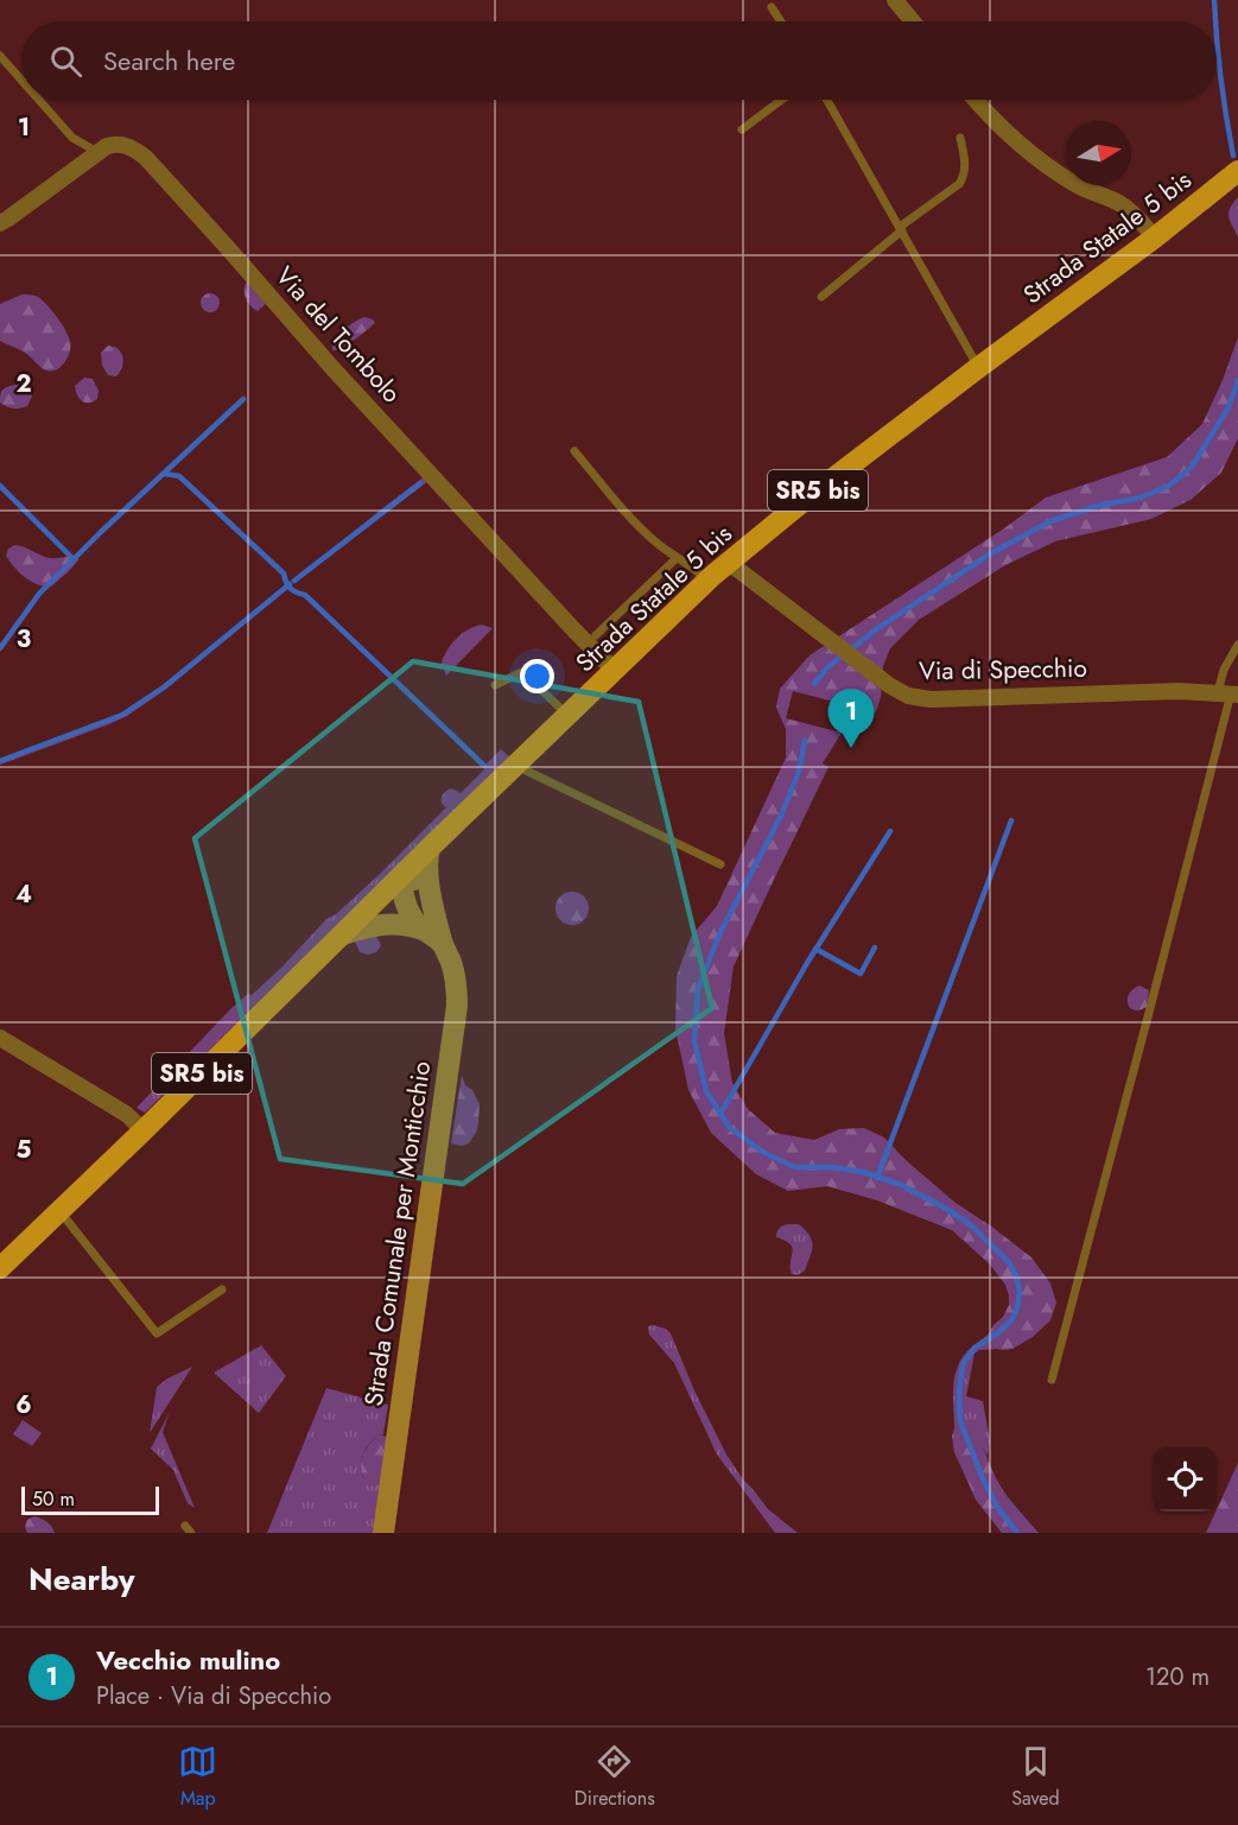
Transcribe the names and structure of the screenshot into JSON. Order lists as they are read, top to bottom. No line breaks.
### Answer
{"streets":{"main road":["Strada Statale 5 bis","SR5 bis","Strada Comunale per Monticchio"],"street":["Via del Tombolo","Via di Specchio"]},"crossings":[["Strada Statale 5 bis","Via del Tombolo"],["Strada Statale 5 bis","Via di Specchio"],["Strada Statale 5 bis","Strada Comunale per Monticchio"]],"scale_bar":"50 m","north":"right","page":{"search":"Search here","pins":"1","scale":"50 m","heading":"Nearby","list":[{"mark":"1","name":"Vecchio mulino","note":"Place · Via di Specchio","value":"120 m"}],"nav":["Map","Directions","Saved"]},"grid":{"rows":["1","2","3","4","5","6"]}}
